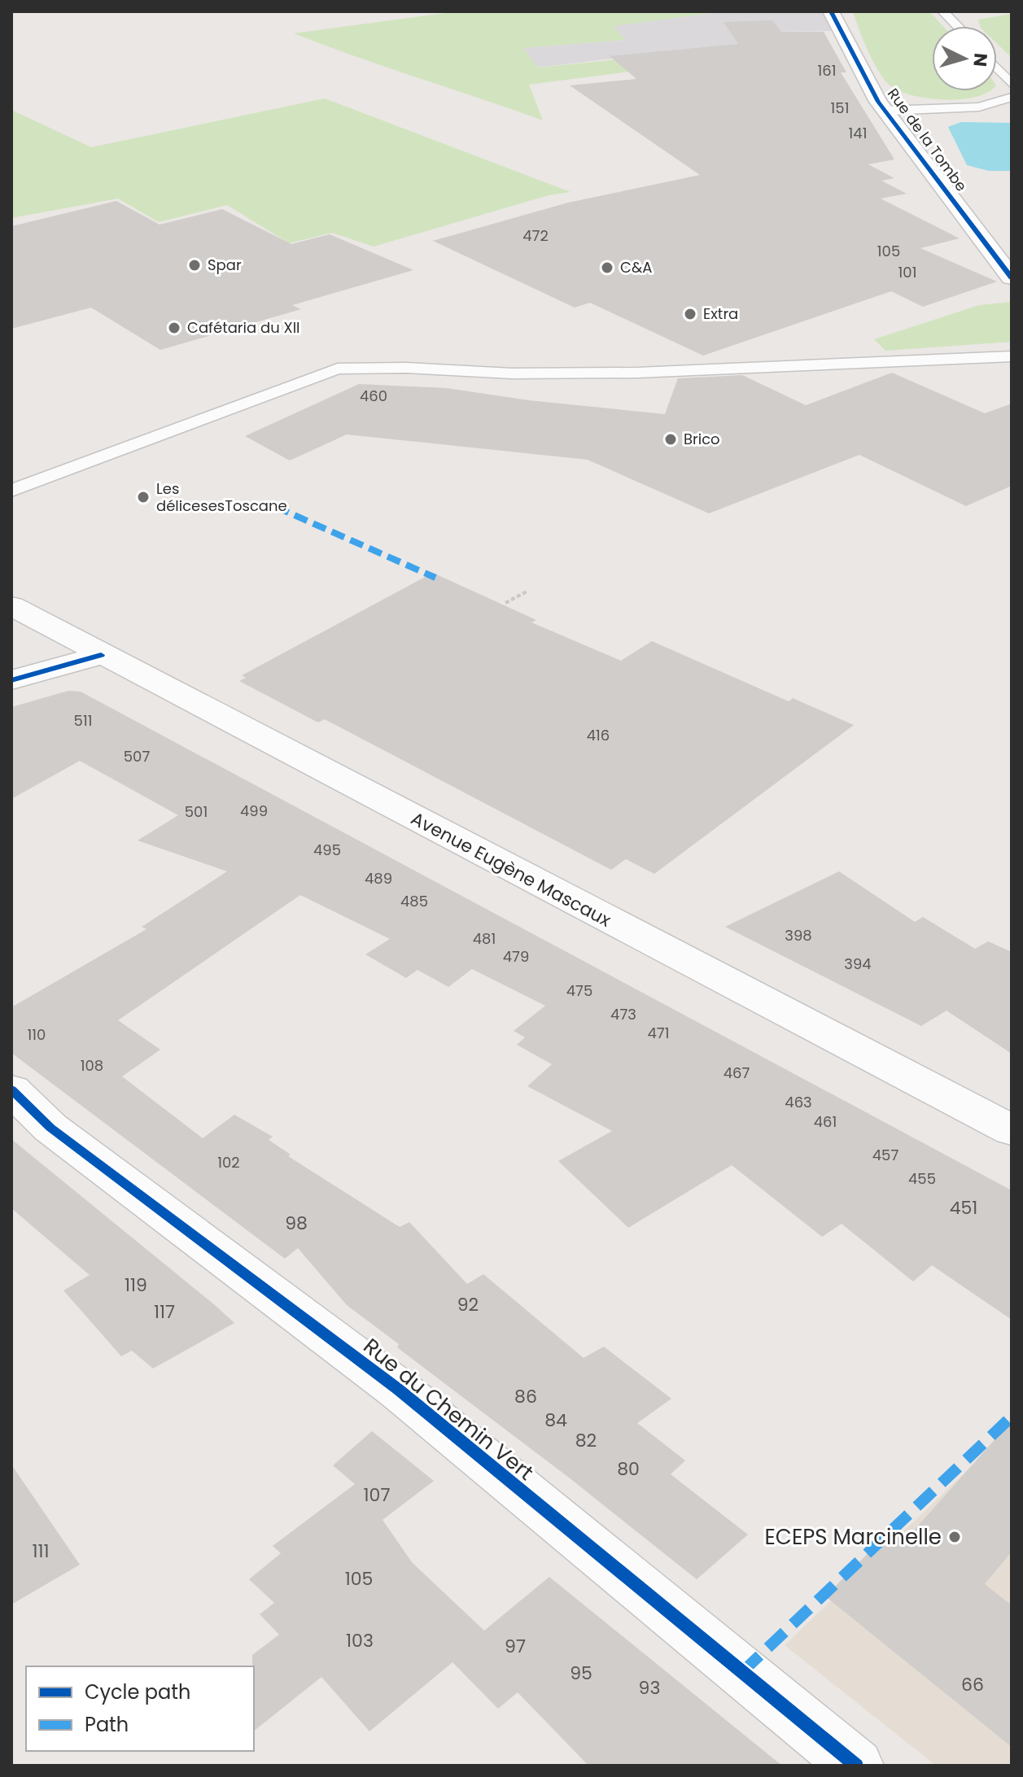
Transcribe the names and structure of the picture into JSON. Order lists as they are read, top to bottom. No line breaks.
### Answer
{"streets":{"street":["Rue de la Tombe","Avenue Eugène Mascaux","Rue du Chemin Vert"]},"places":["Spar","C&A","Extra","Cafétaria du XII","Brico","Les délicesesToscane","ECEPS Marcinelle"],"house_numbers":["161","151","141","472","105","101","460","511","416","507","499","501","495","489","485","398","481","479","394","475","473","471","110","108","467","463","461","457","102","455","451","98","119","92","117","86","84","82","80","107","111","105","103","97","95","66","93"],"legend":["Cycle path","Path"],"north":"right"}
